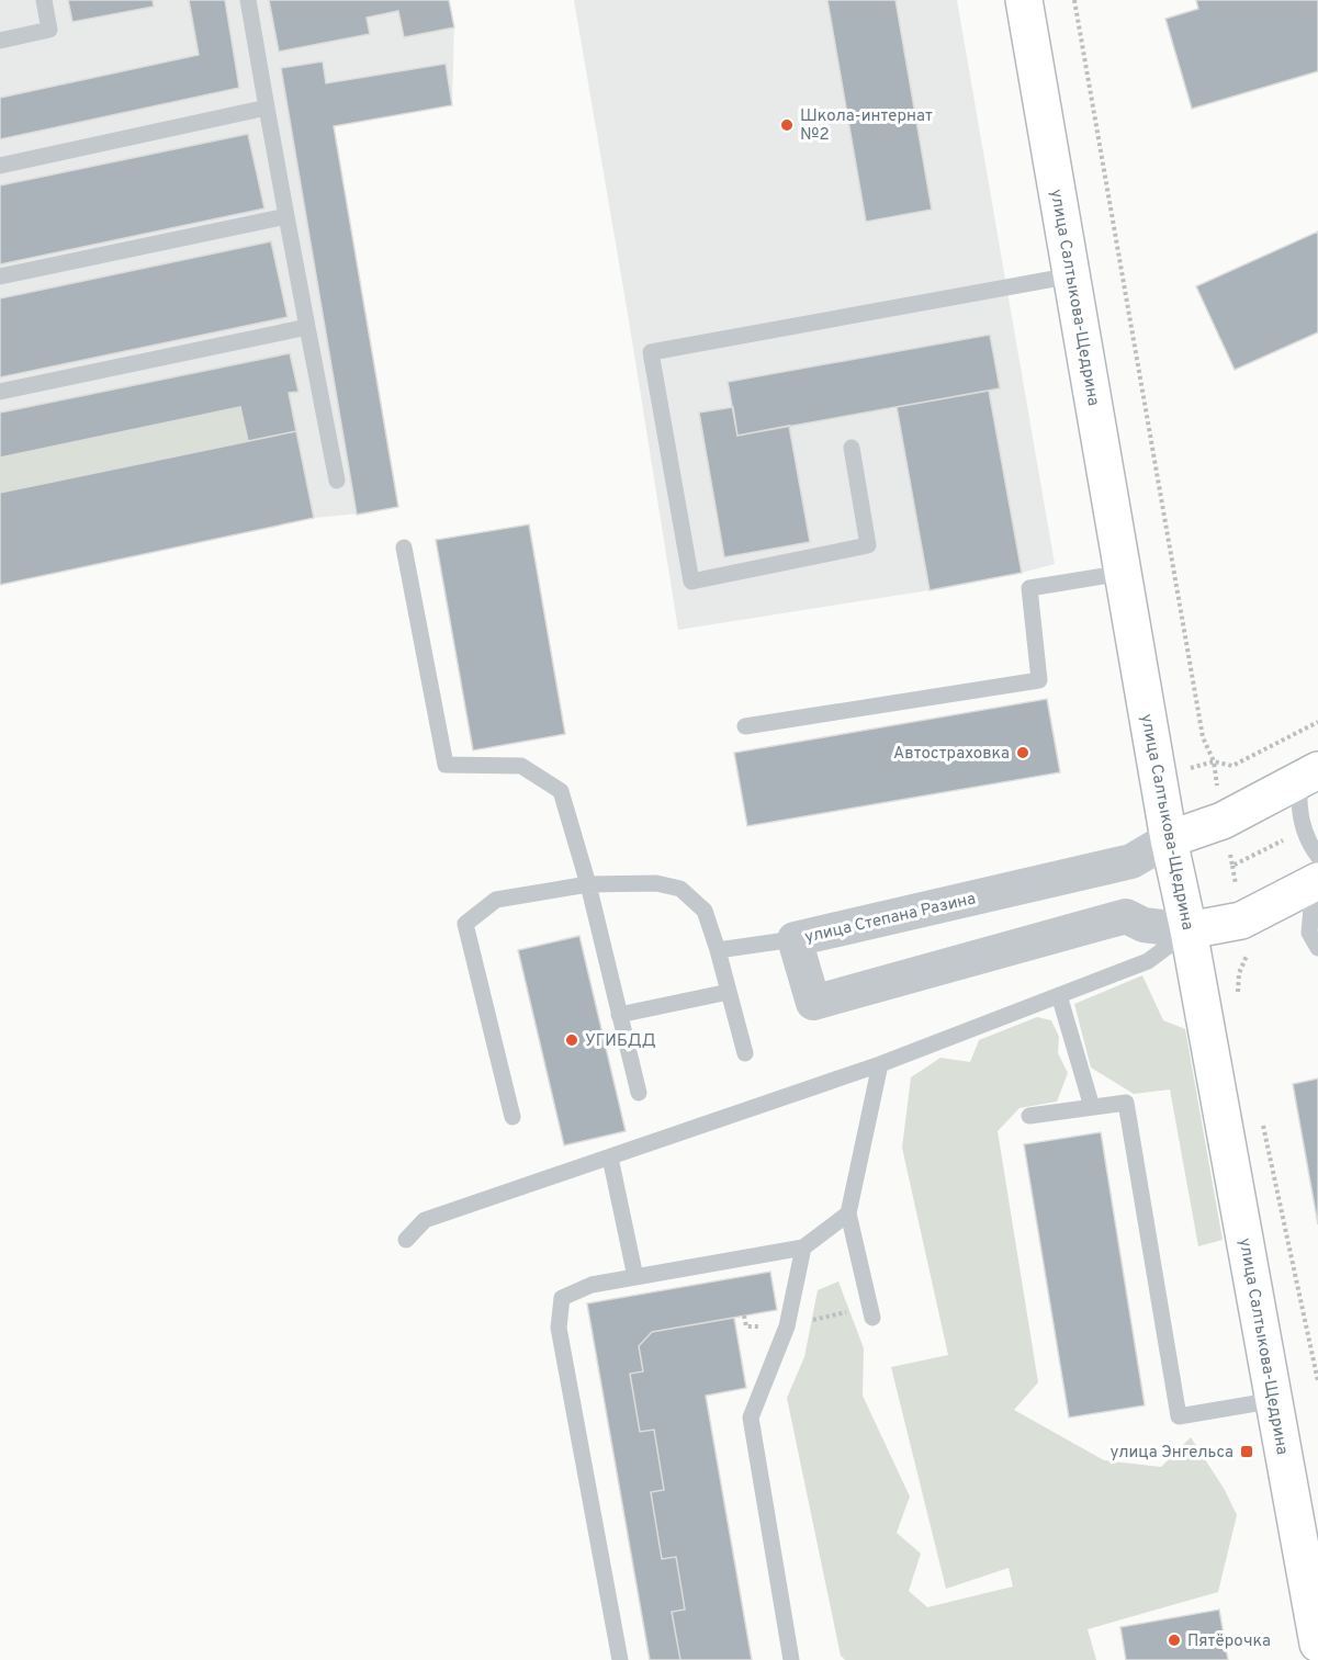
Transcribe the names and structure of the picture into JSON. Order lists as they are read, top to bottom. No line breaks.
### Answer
{"streets":{"main road":["улица Салтыкова-Щедрина","улица Степана Разина"]},"crossings":[["улица Салтыкова-Щедрина","улица Степана Разина"]],"places":{"other":["Школа-интернат №2","Автостраховка","УГИБДД","Пятёрочка"],"transit":["улица Энгельса"]}}
